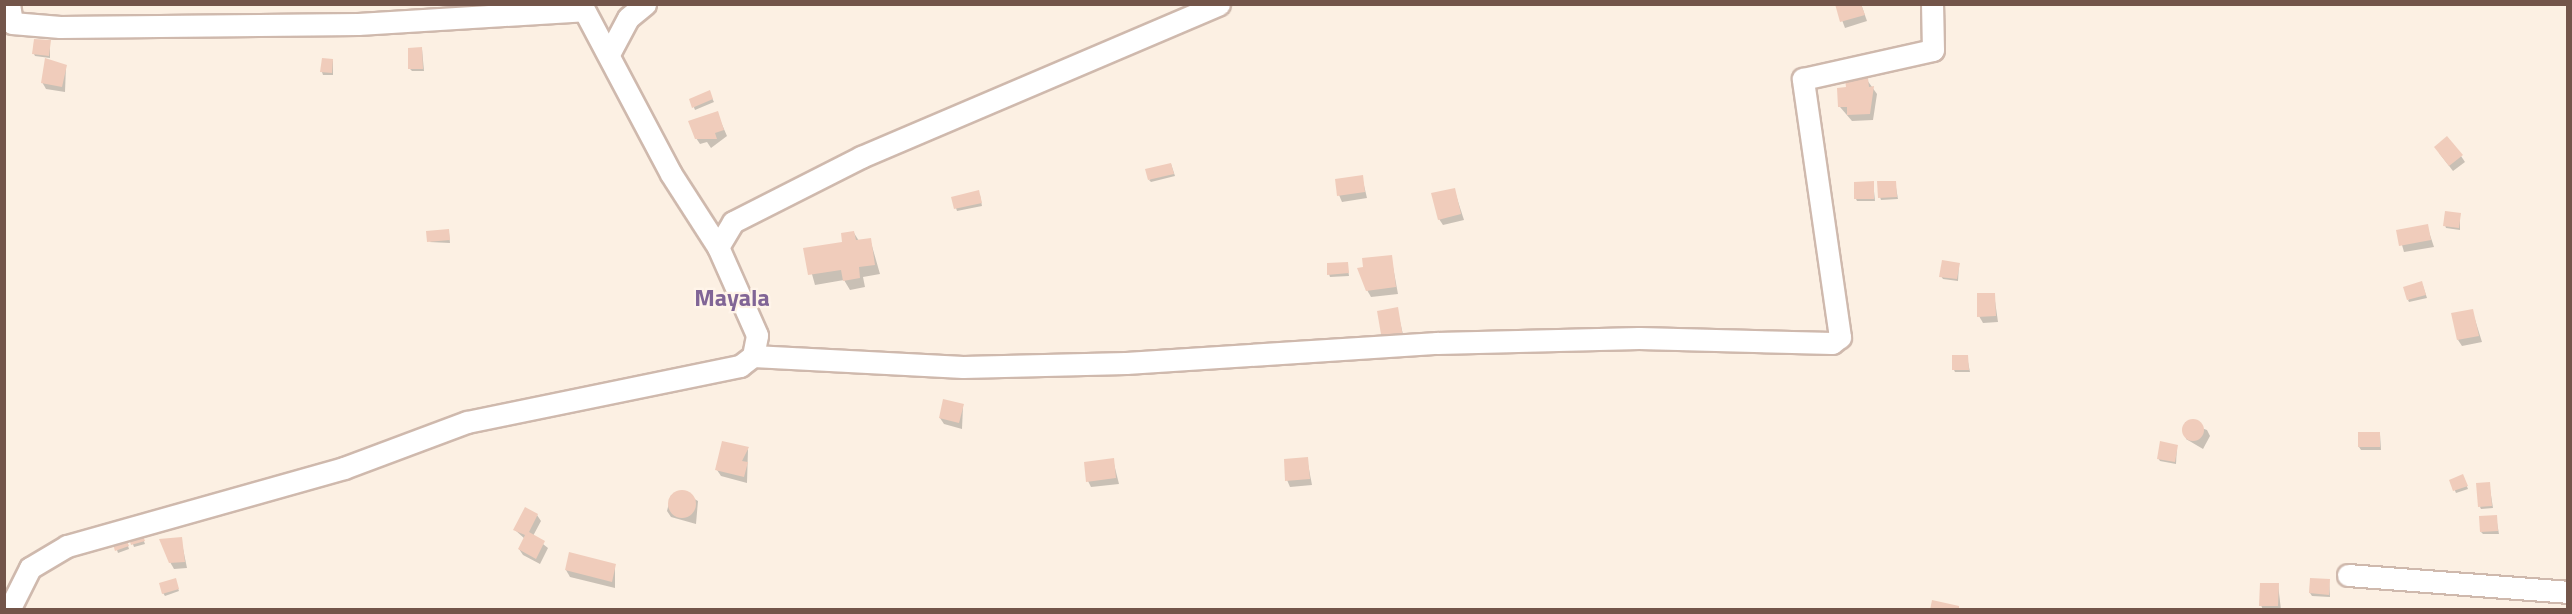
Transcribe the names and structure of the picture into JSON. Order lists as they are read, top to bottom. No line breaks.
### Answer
{"districts":["Mayala"]}
